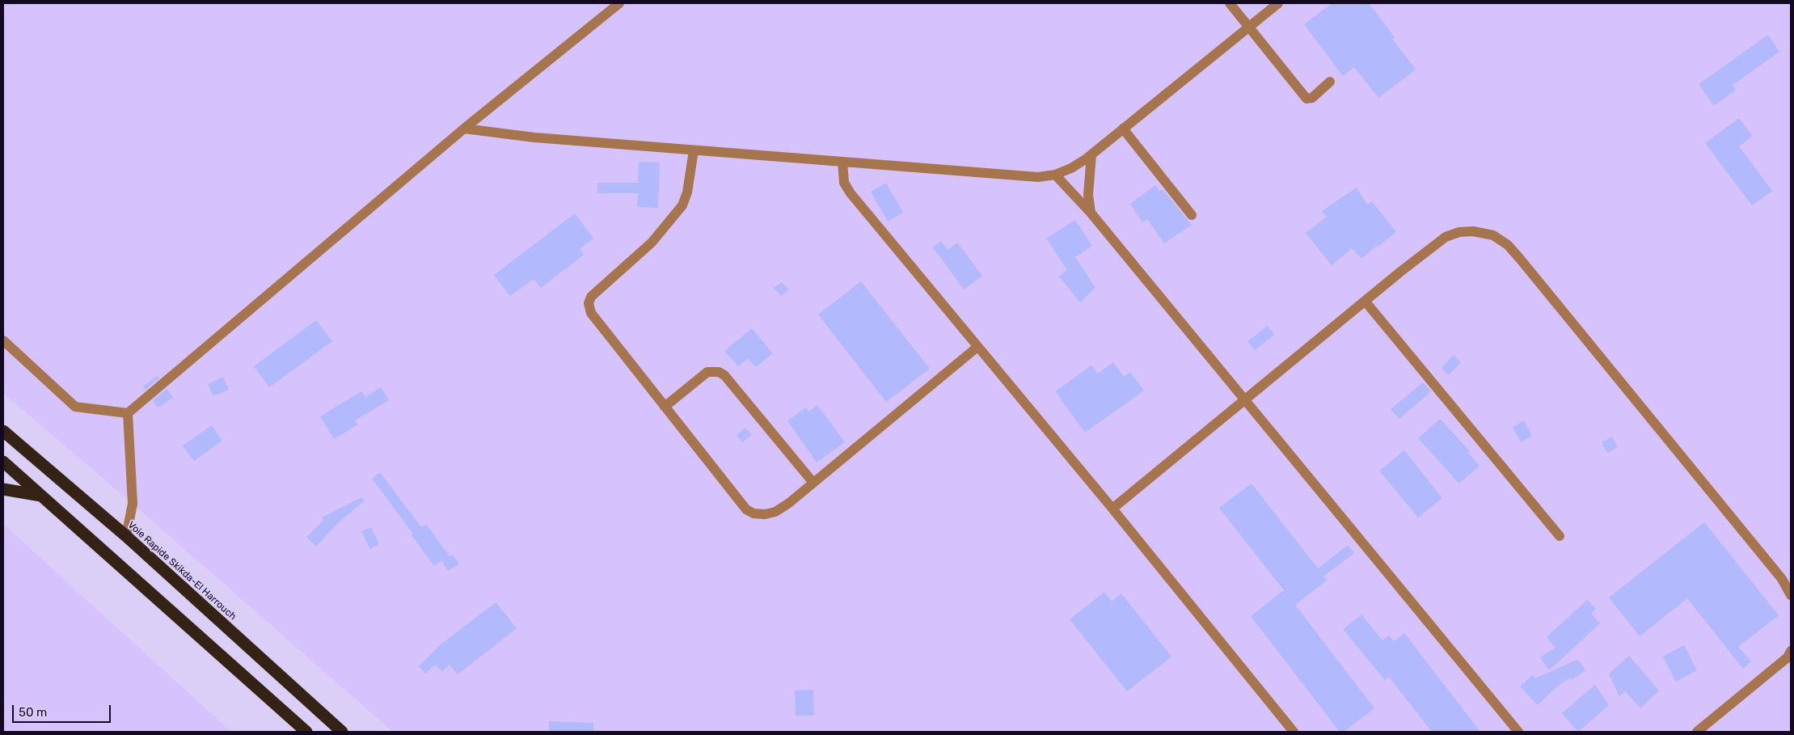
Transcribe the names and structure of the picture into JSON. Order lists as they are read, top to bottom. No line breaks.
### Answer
{"streets":{"highway":["Voie Rapide Skikda-El Harrouch"]},"scale_bar":"50 m"}
